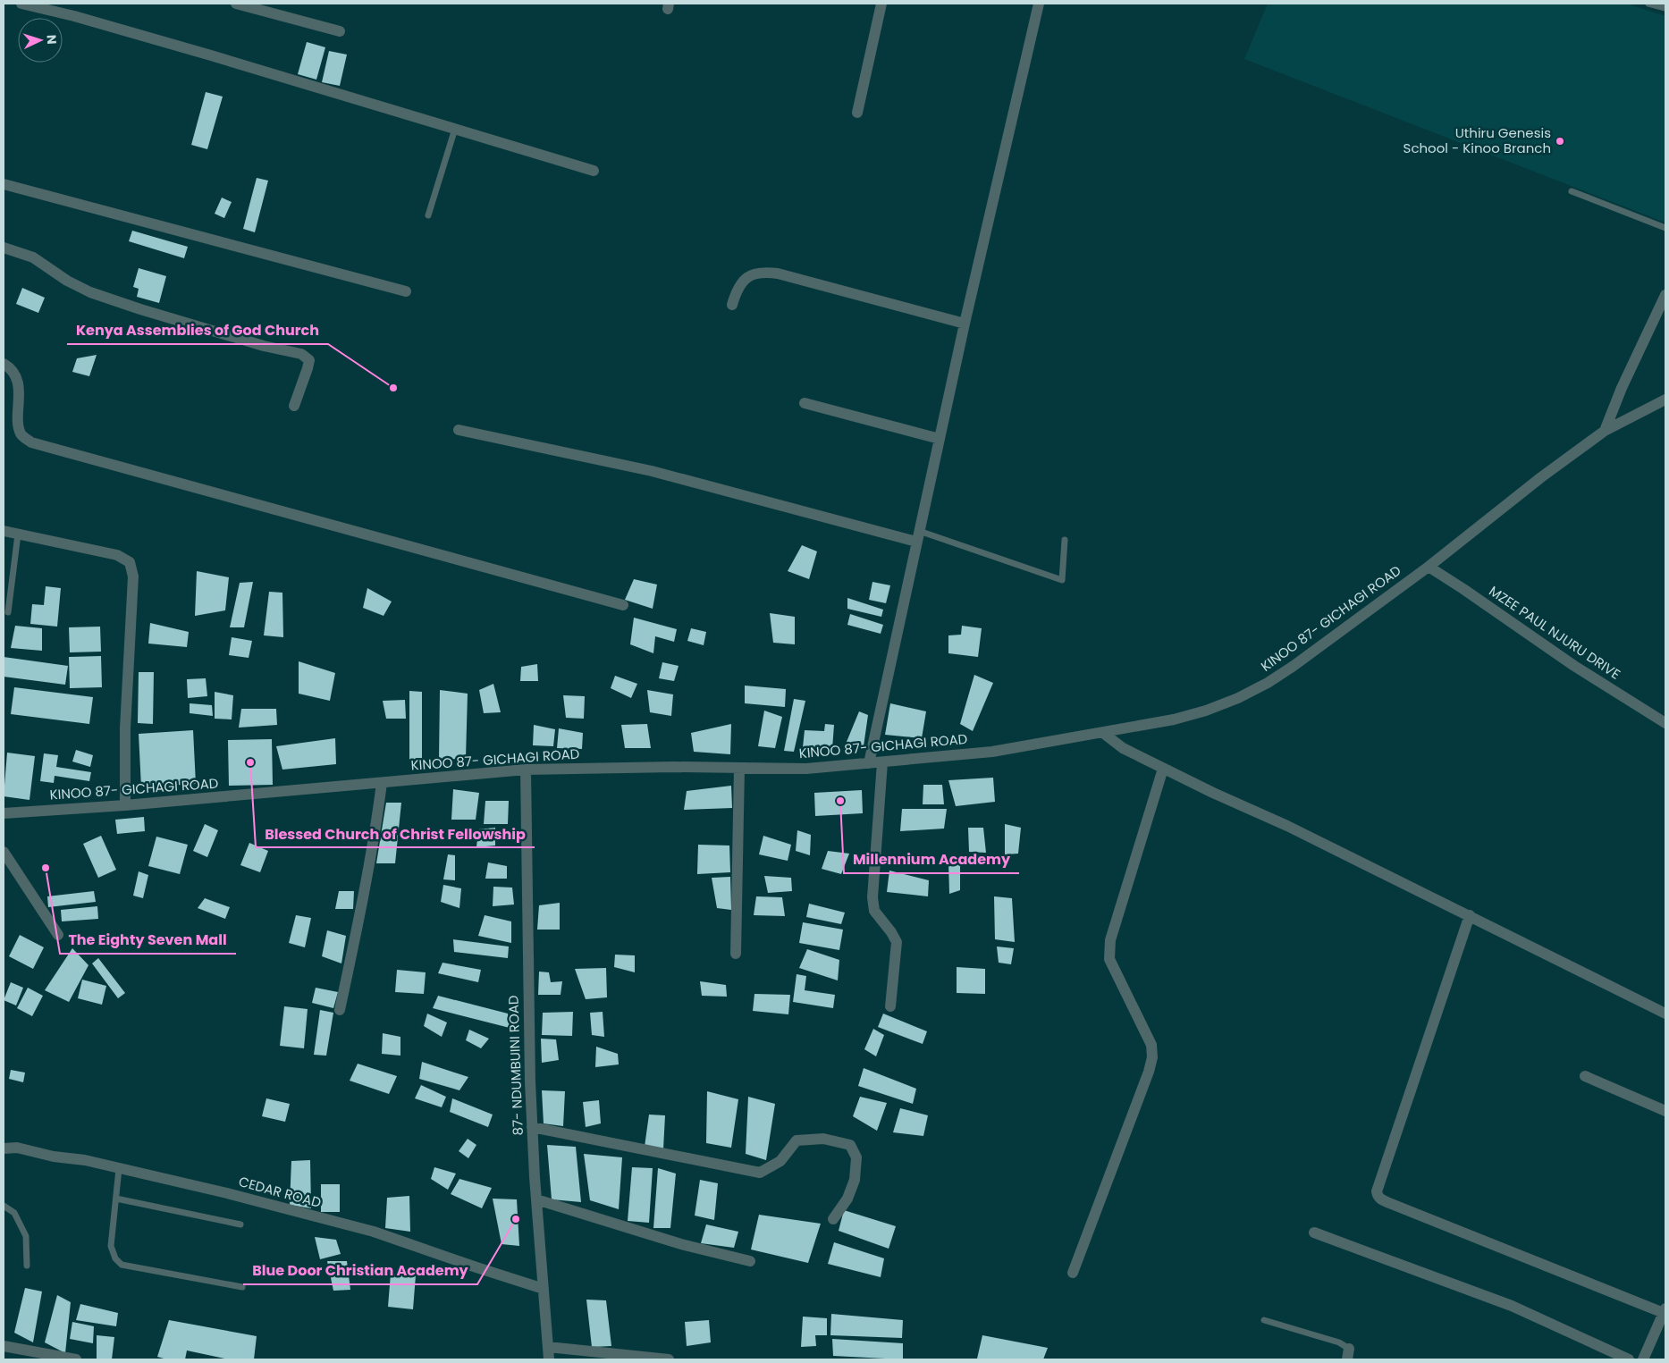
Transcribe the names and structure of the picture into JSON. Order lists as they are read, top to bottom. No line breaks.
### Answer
{"streets":{"street":["KINOO 87- GICHAGI ROAD","MZEE PAUL NJURU DRIVE","87- NDUMBUINI ROAD","CEDAR ROAD"]},"crossings":[["KINOO 87- GICHAGI ROAD","MZEE PAUL NJURU DRIVE"],["KINOO 87- GICHAGI ROAD","87- NDUMBUINI ROAD"],["87- NDUMBUINI ROAD","CEDAR ROAD"]],"places":["Uthiru Genesis School - Kinoo Branch","Kenya Assemblies of God Church","Blessed Church of Christ Fellowship","Millennium Academy","The Eighty Seven Mall","Blue Door Christian Academy"],"north":"right"}
